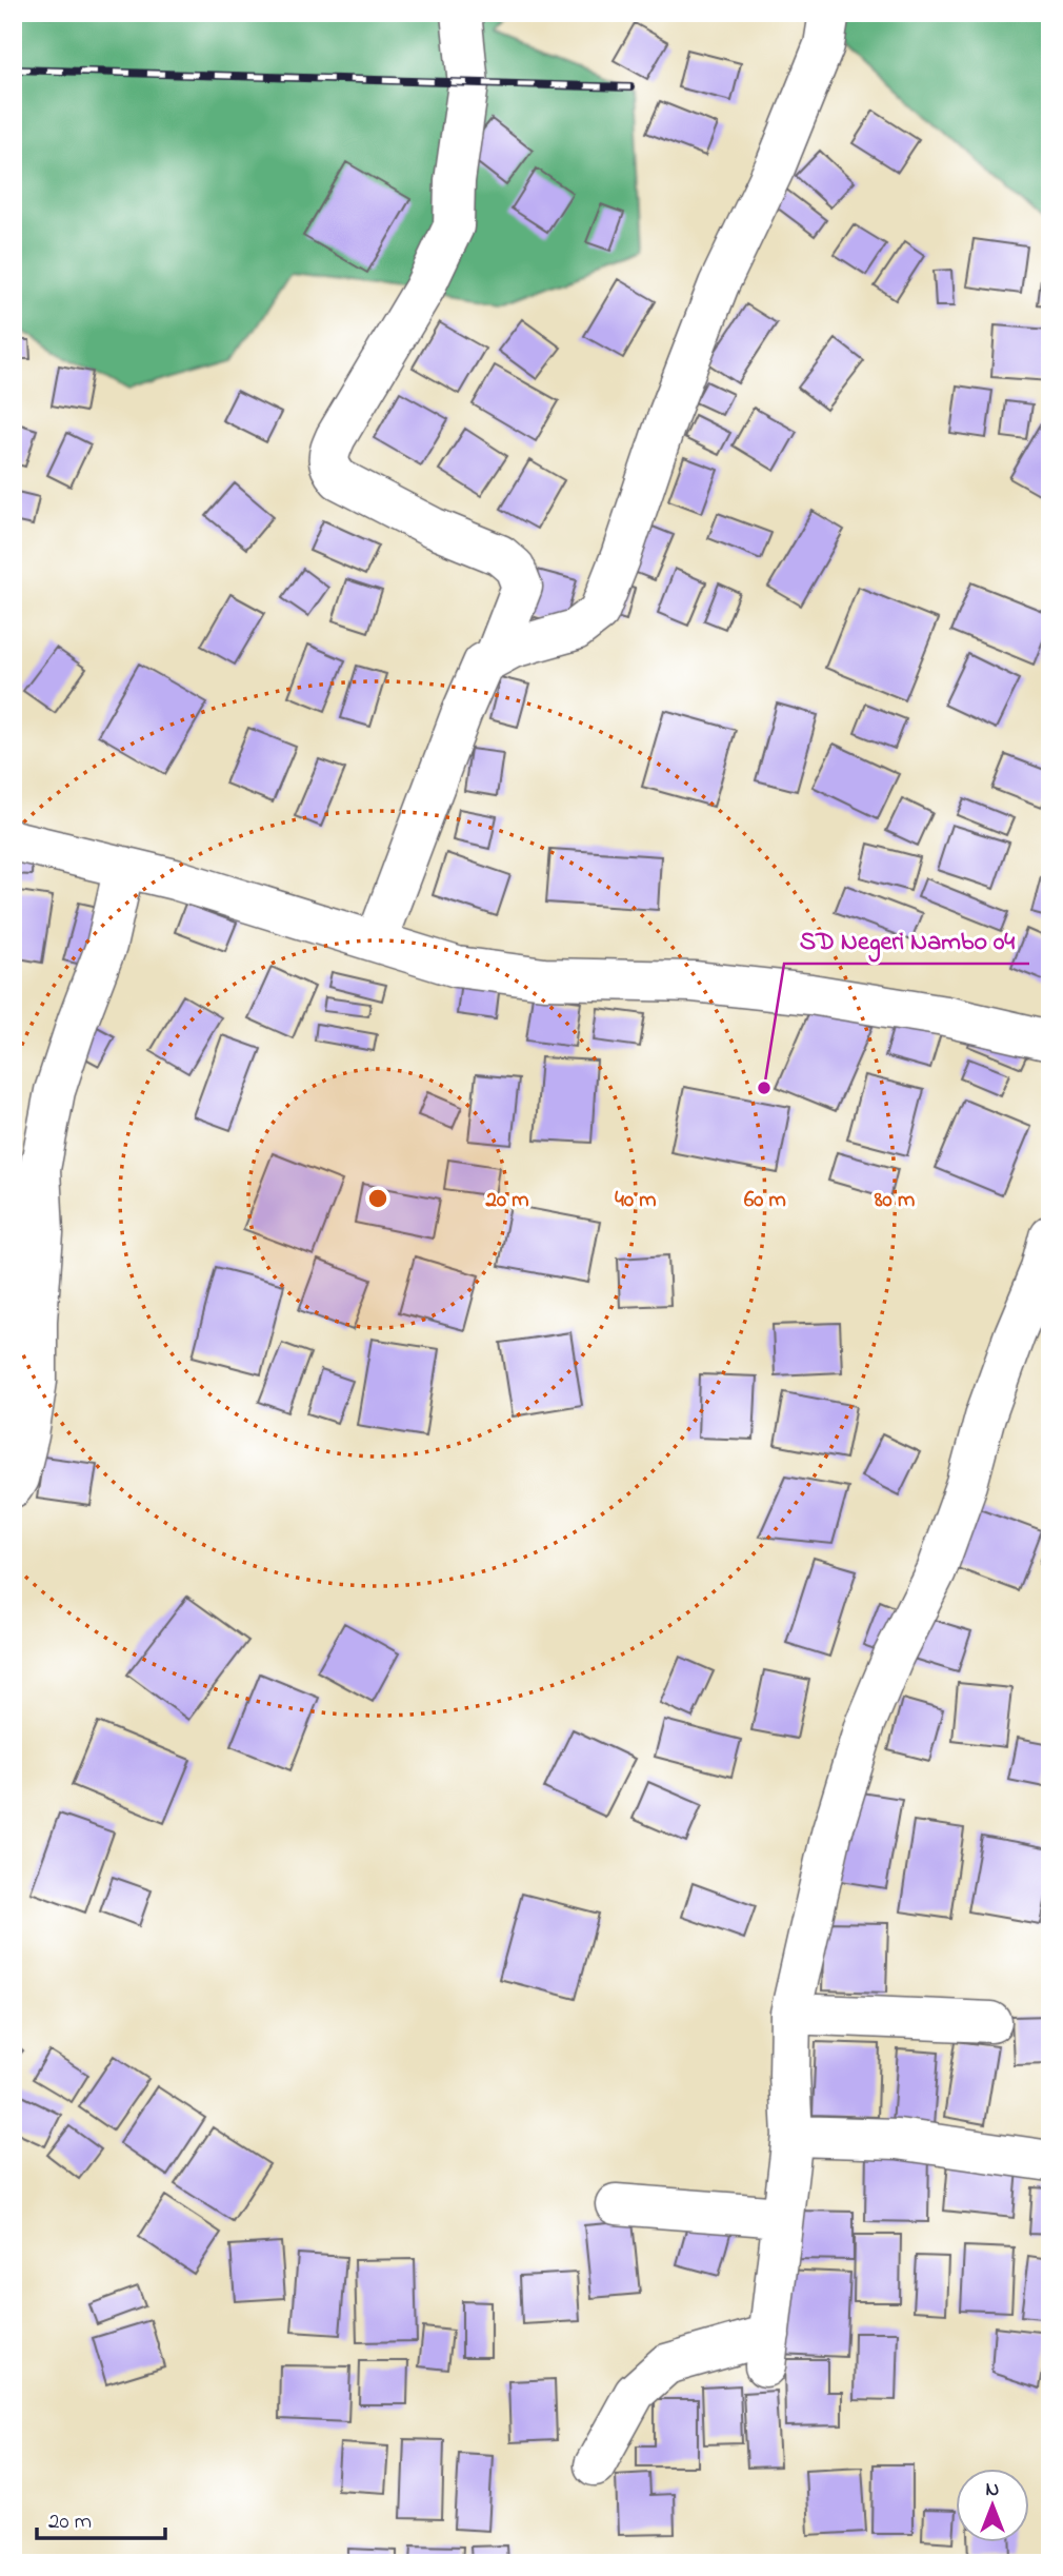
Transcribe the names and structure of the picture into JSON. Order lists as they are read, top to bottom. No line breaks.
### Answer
{"places":["SD Negeri Nambo 04"],"scale_bar":"20 m","north":"top","rings":["20 m","40 m","60 m","80 m"]}
